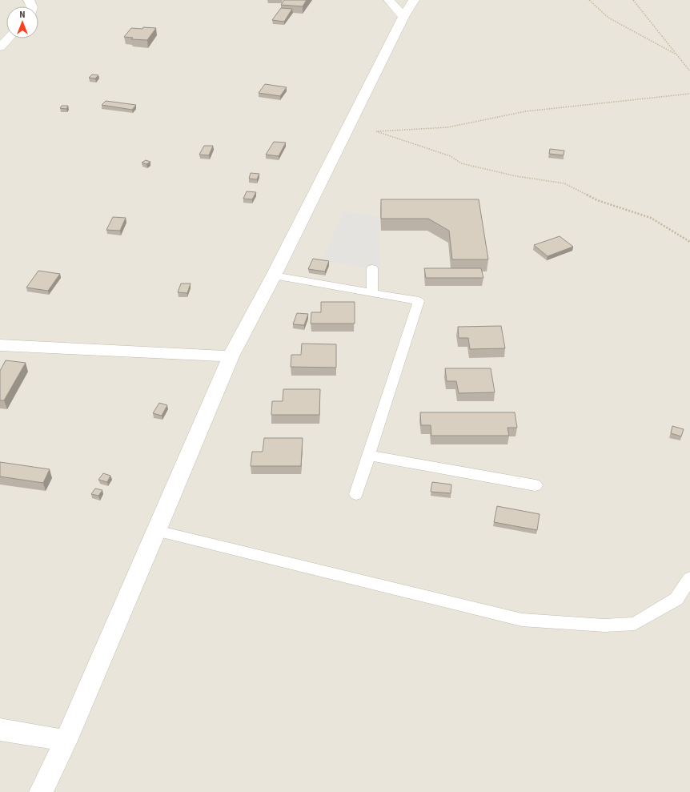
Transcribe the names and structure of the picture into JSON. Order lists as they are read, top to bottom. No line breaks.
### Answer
{"north":"top"}
